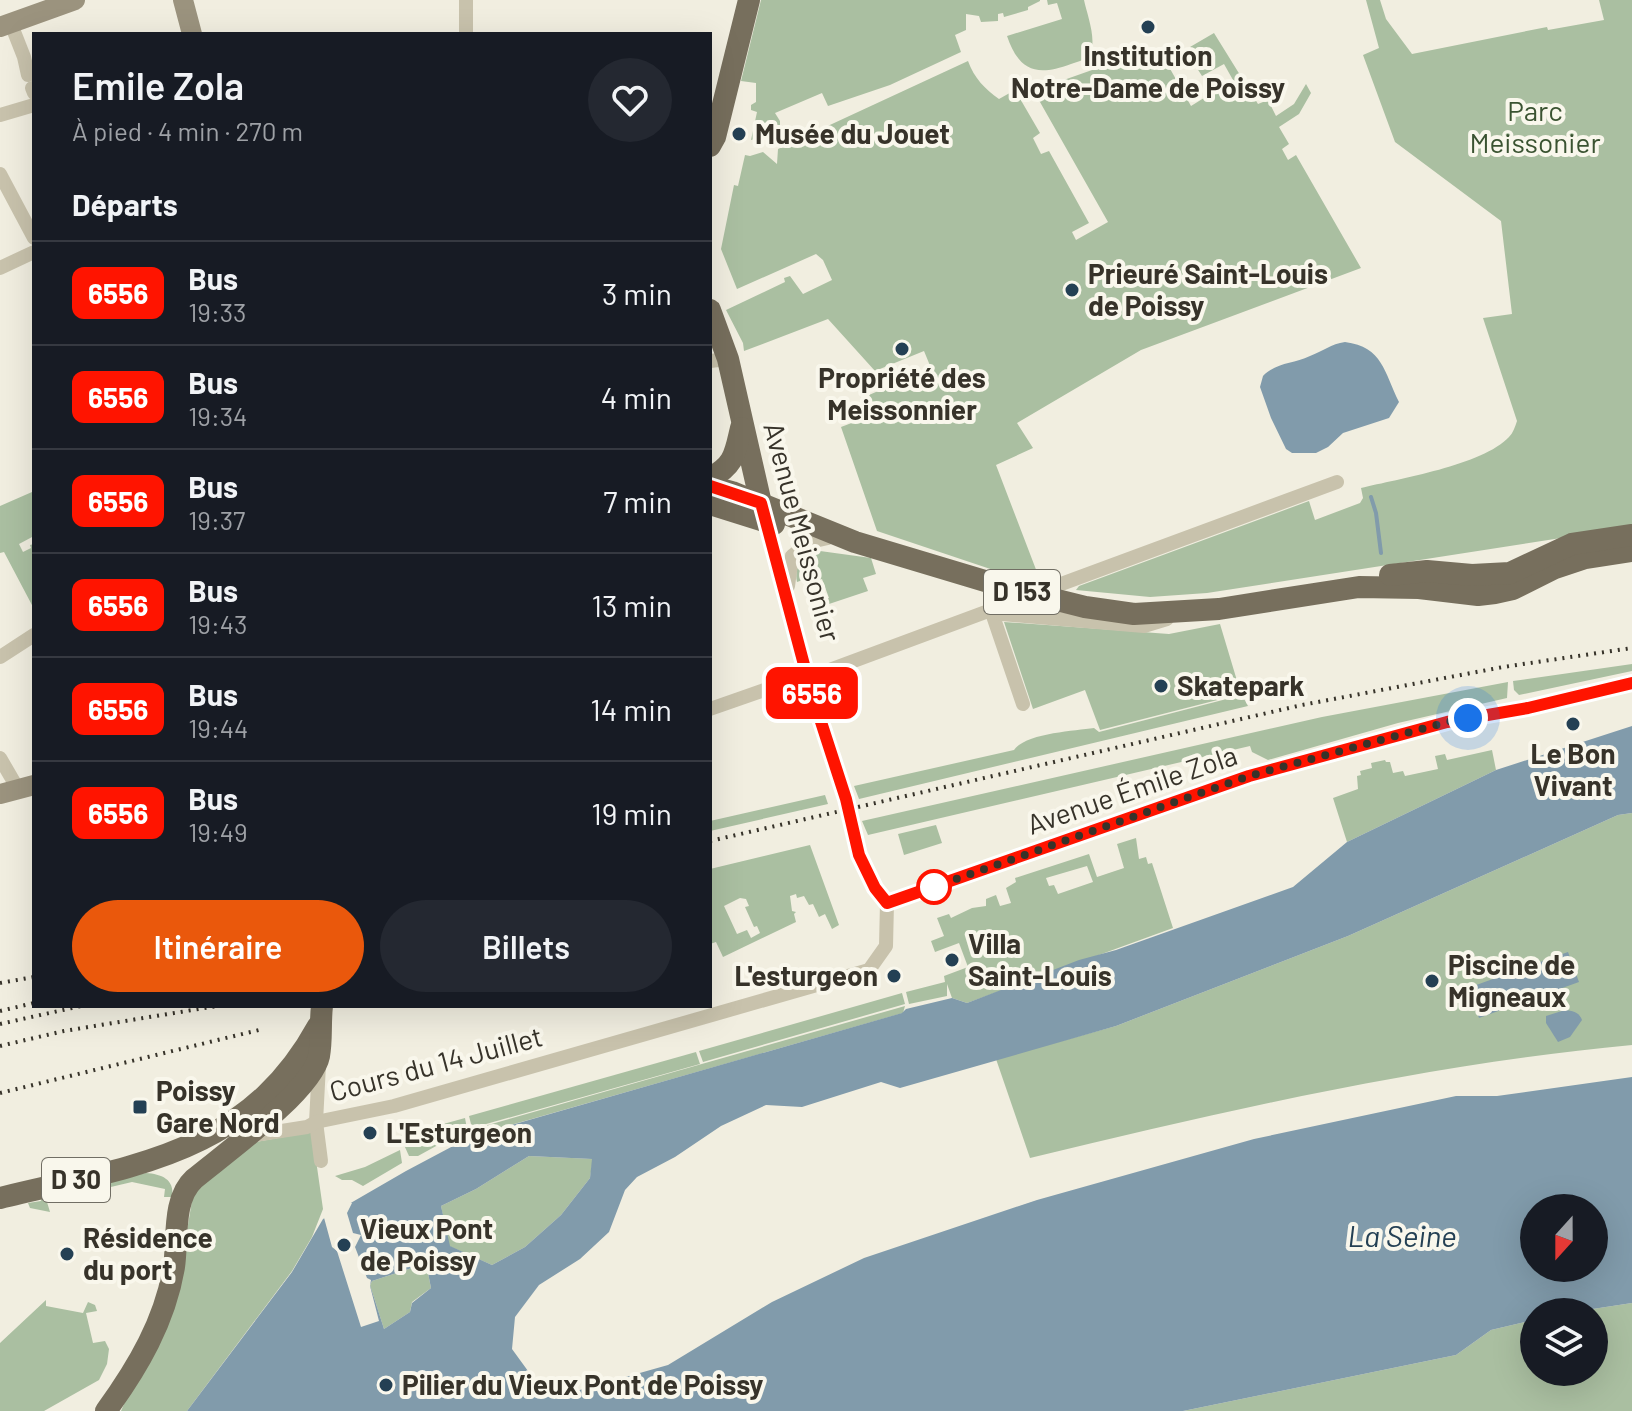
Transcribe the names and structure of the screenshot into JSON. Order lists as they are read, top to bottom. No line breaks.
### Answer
{"streets":{"main road":["Avenue Meissonier","D 153","D 30"],"street":["Avenue Émile Zola","Cours du 14 Juillet"]},"crossings":[["Avenue Meissonier","D 153"],["Avenue Meissonier","Avenue Émile Zola"],["Avenue Meissonier","Cours du 14 Juillet"],["Avenue Émile Zola","Cours du 14 Juillet"],["Cours du 14 Juillet","D 30"]],"water":["La Seine"],"parks":["Parc Meissonier"],"places":{"other":["Institution Notre-Dame de Poissy","Musée du Jouet","Prieuré Saint-Louis de Poissy","Propriété des Meissonnier","Skatepark","Le Bon Vivant","Villa Saint-Louis","L'esturgeon","Piscine de Migneaux","L'Esturgeon","Vieux Pont de Poissy","Résidence du port","Pilier du Vieux Pont de Poissy"],"transit":["Poissy Gare Nord"]},"lines":["bus line 6556"],"north":"bottom","page":{"on_map":"6556","heading":[["Emile Zola","À pied · 4 min · 270 m"],"Départs"],"list":[{"mark":"6556","name":"Bus","note":"19:33","value":"3 min"},{"mark":"6556","name":"Bus","note":"19:34","value":"4 min"},{"mark":"6556","name":"Bus","note":"19:37","value":"7 min"},{"mark":"6556","name":"Bus","note":"19:43","value":"13 min"},{"mark":"6556","name":"Bus","note":"19:44","value":"14 min"},{"mark":"6556","name":"Bus","note":"19:49","value":"19 min"}],"buttons":["Itinéraire","Billets"]}}
